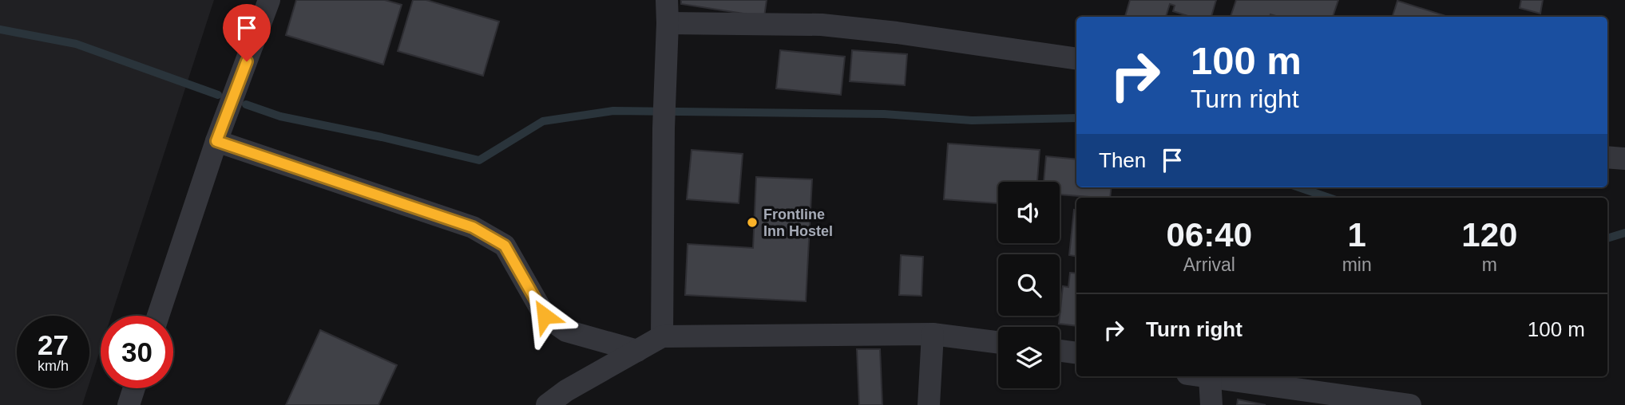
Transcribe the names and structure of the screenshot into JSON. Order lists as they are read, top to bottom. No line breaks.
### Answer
{"places":["Frontline Inn Hostel"],"page":{"turn":["100 m","Turn right"],"then":"Then","eta":["06:40","Arrival","1","min","120","m"],"list":[{"name":"Turn right","value":"100 m"}],"speed":"27 km/h","limit":"30"}}
